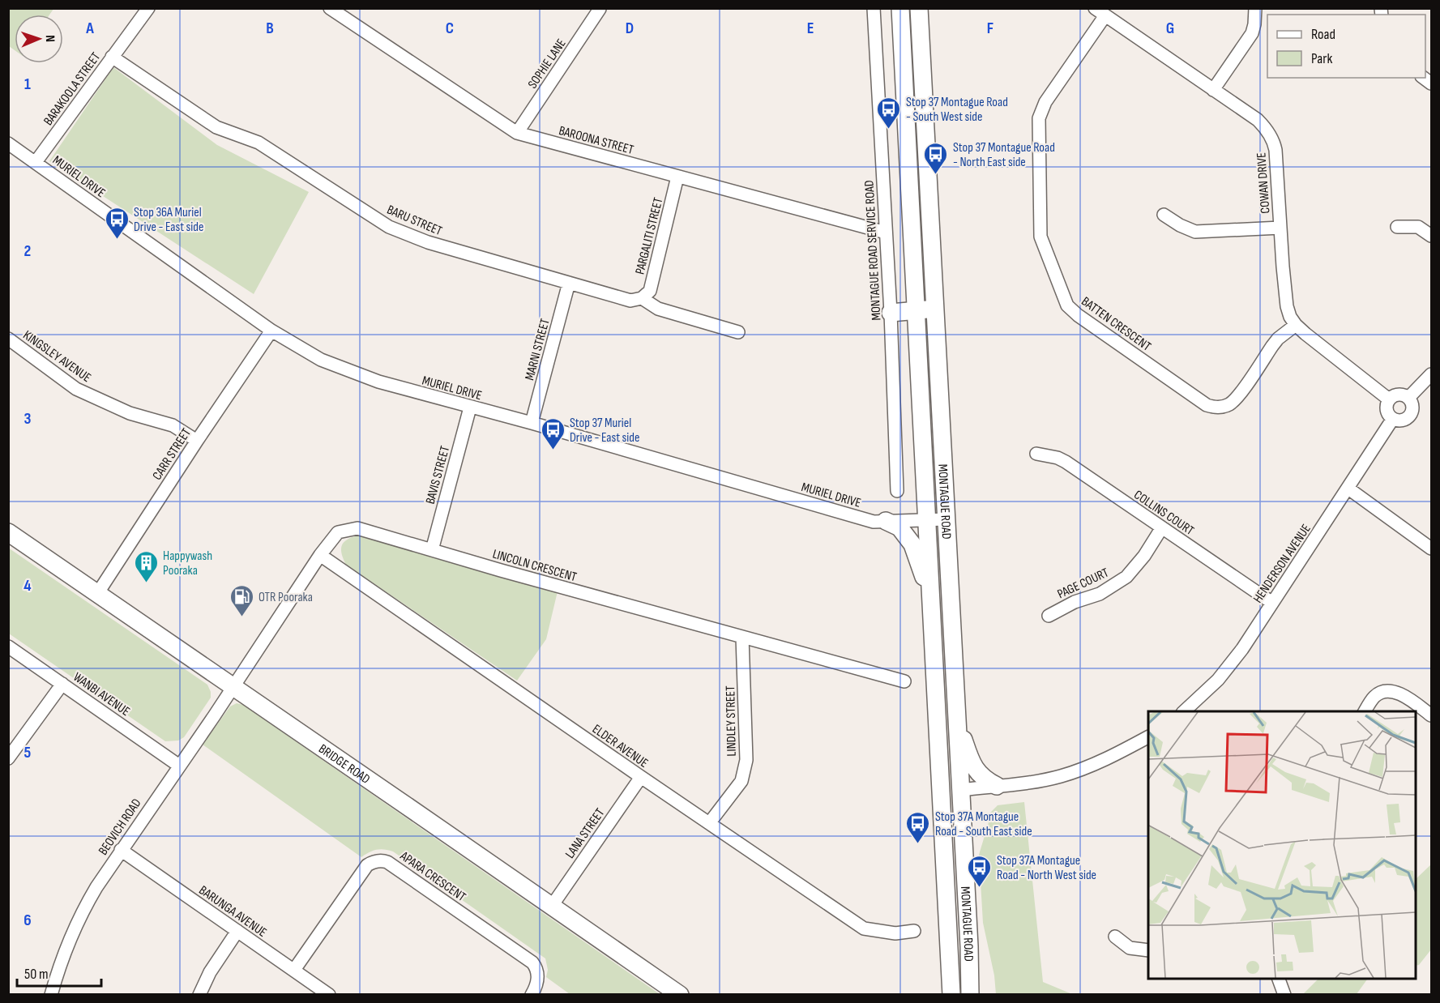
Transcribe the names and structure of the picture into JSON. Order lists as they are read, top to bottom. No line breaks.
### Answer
{"streets":{"main road":["MONTAGUE ROAD","BRIDGE ROAD"],"street":["SOPHIE LANE","BARAKOOLA STREET","BAROONA STREET","MURIEL DRIVE","COWAN DRIVE","BARU STREET","PARGALITI STREET","MONTAGUE ROAD SERVICE ROAD","BATTEN CRESCENT","MARNI STREET","KINGSLEY AVENUE","CARR STREET","BAVIS STREET","COLLINS COURT","HENDERSON AVENUE","LINCOLN CRESCENT","PAGE COURT","WANBI AVENUE","LINDLEY STREET","ELDER AVENUE","BEOVICH ROAD","LANA STREET","APARA CRESCENT","BARUNGA AVENUE"]},"crossings":[["SOPHIE LANE","BAROONA STREET"],["BARAKOOLA STREET","MURIEL DRIVE"],["BARAKOOLA STREET","BARU STREET"],["BAROONA STREET","PARGALITI STREET"],["BAROONA STREET","MONTAGUE ROAD SERVICE ROAD"],["MURIEL DRIVE","MARNI STREET"],["MURIEL DRIVE","CARR STREET"],["MURIEL DRIVE","BAVIS STREET"],["MURIEL DRIVE","MONTAGUE ROAD"],["COWAN DRIVE","BATTEN CRESCENT"],["COWAN DRIVE","HENDERSON AVENUE"],["BARU STREET","PARGALITI STREET"],["BARU STREET","MARNI STREET"],["KINGSLEY AVENUE","CARR STREET"],["CARR STREET","BRIDGE ROAD"],["BAVIS STREET","LINCOLN CRESCENT"],["COLLINS COURT","HENDERSON AVENUE"],["COLLINS COURT","PAGE COURT"],["LINCOLN CRESCENT","LINDLEY STREET"],["LINCOLN CRESCENT","ELDER AVENUE"],["LINCOLN CRESCENT","BRIDGE ROAD"],["LINCOLN CRESCENT","BEOVICH ROAD"],["WANBI AVENUE","BEOVICH ROAD"],["LINDLEY STREET","ELDER AVENUE"],["ELDER AVENUE","LANA STREET"],["BRIDGE ROAD","BEOVICH ROAD"],["BRIDGE ROAD","LANA STREET"],["BEOVICH ROAD","BARUNGA AVENUE"],["APARA CRESCENT","BARUNGA AVENUE"]],"places":{"bus stop":["Stop 37 Montague Road - South West side","Stop 37 Montague Road - North East side","Stop 36A Muriel Drive - East side","Stop 37 Muriel Drive - East side","Stop 37A Montague Road - South East side","Stop 37A Montague Road - North West side"],"building":["Happywash Pooraka"],"fuel station":["OTR Pooraka"]},"legend":["Road","Park"],"scale_bar":"50 m","north":"right","grid":{"columns":["A","B","C","D","E","F","G"],"rows":["1","2","3","4","5","6"]}}
